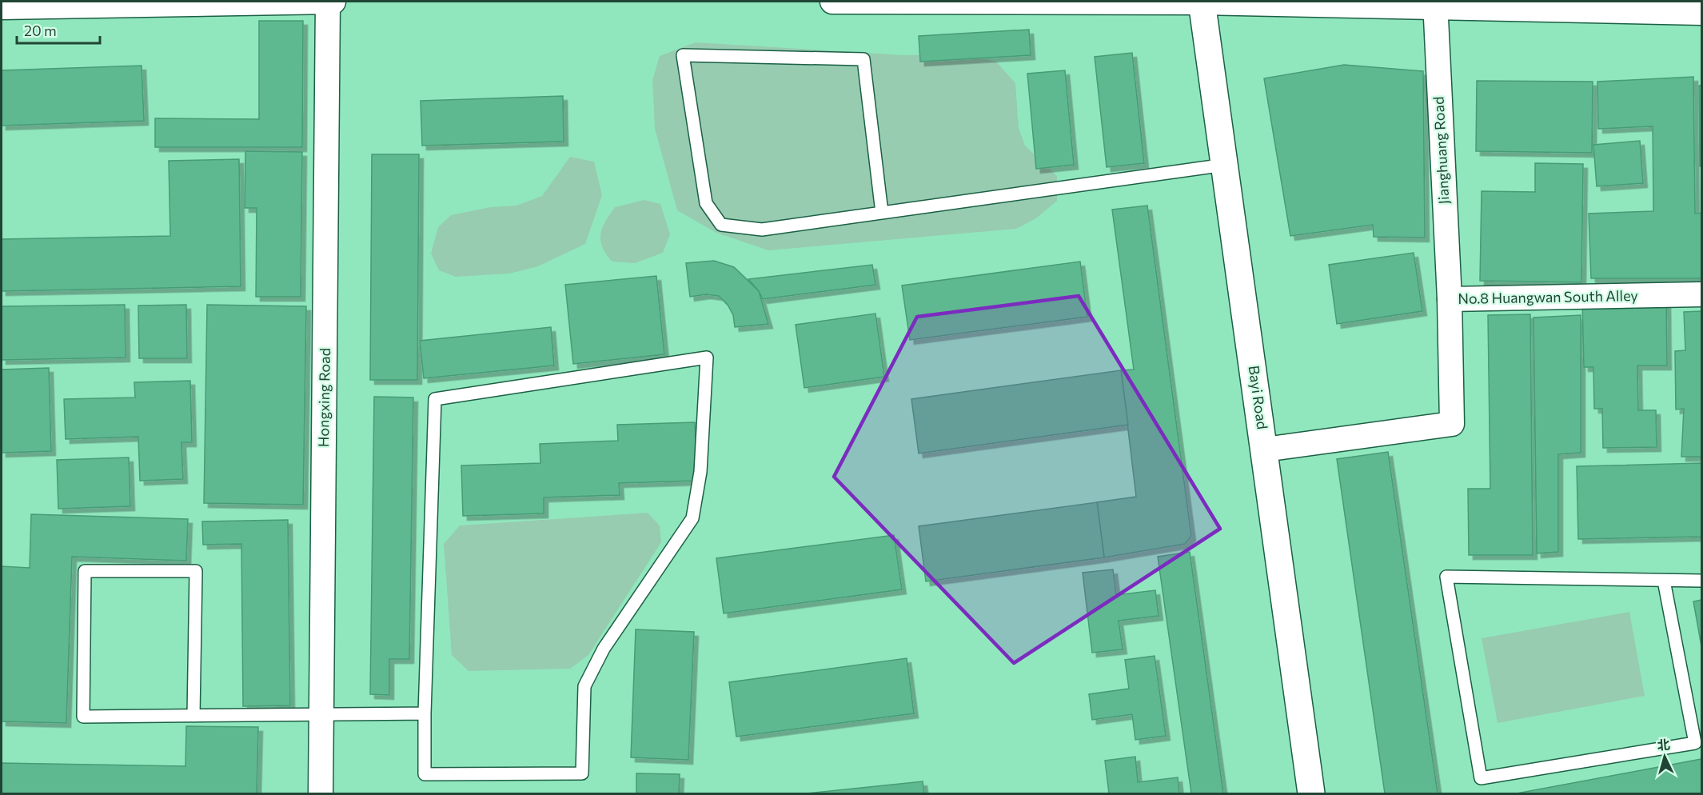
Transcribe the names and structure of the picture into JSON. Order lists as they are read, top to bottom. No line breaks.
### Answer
{"streets":{"street":["Jianghuang Road","No.8 Huangwan South Alley","Hongxing Road","Bayi Road"]},"crossings":[["Jianghuang Road","No.8 Huangwan South Alley"],["No.8 Huangwan South Alley","Bayi Road"]],"scale_bar":"20 m","north":"top"}
